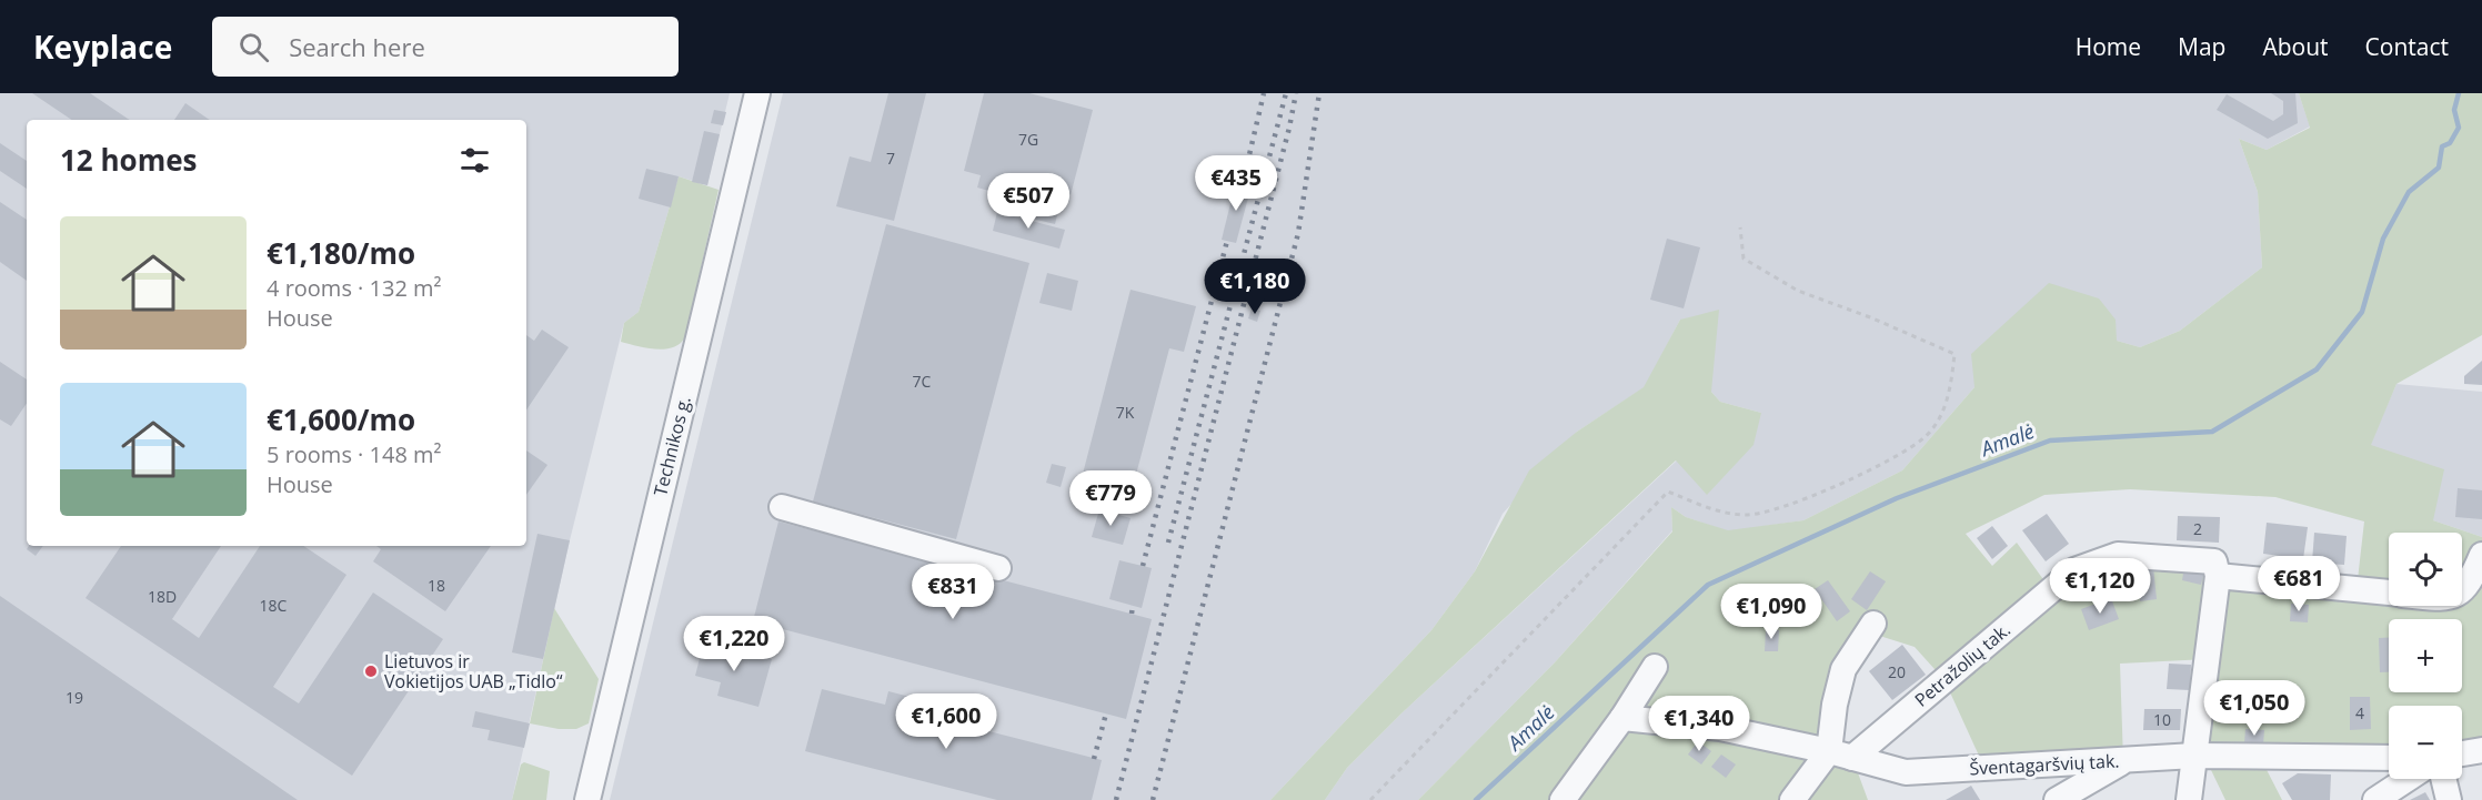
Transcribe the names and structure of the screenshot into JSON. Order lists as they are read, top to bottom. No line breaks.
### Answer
{"streets":{"street":["Technikos g.","Petražolių tak.","Šventagaršvių tak."]},"crossings":[["Petražolių tak.","Šventagaršvių tak."]],"water":["Amalė"],"places":["Lietuvos ir Vokietijos UAB „Tidlo“"],"house_numbers":["7G","7","7C","7K","2","18","18D","18C","20","19","4","10"],"page":{"header":"Keyplace","search":"Search here","nav":["Home","Map","About","Contact"],"heading":"12 homes","price":["€435","€507","€1,180","€779","€681","€1,120","€831","€1,090","€1,220","€1,050","€1,600","€1,340"],"list":[{"name":"€1,180/mo","note":"4 rooms · 132 m² · House"},{"name":"€1,600/mo","note":"5 rooms · 148 m² · House"}],"map_buttons":["+","−"]}}
